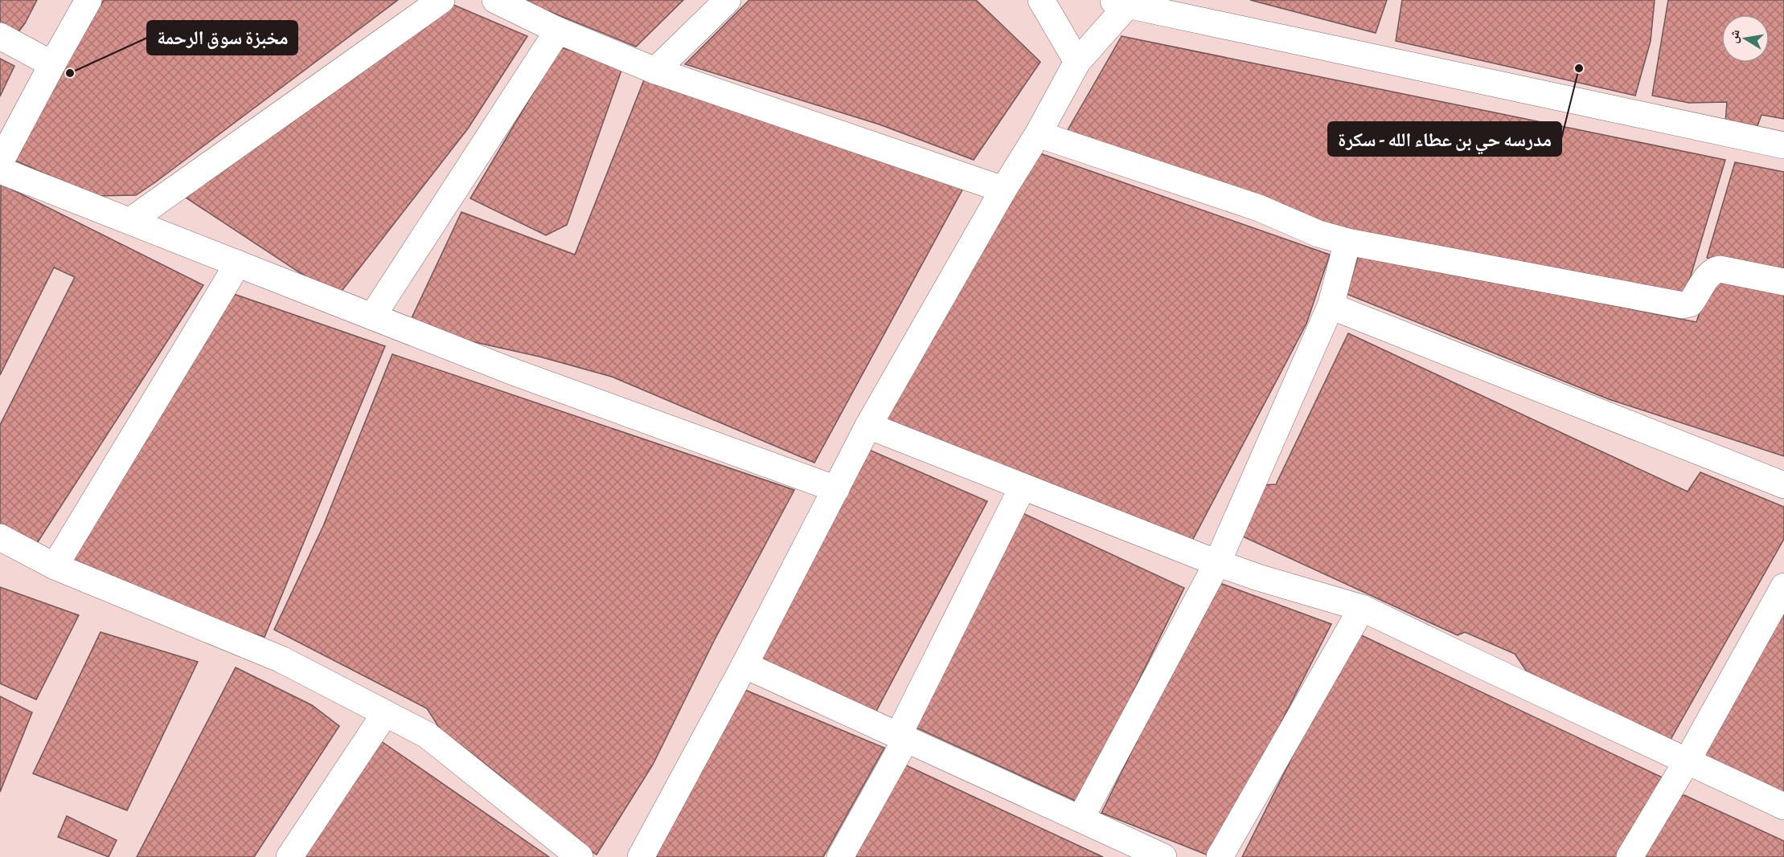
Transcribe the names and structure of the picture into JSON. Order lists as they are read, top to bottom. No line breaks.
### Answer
{"places":["مدرسه حي بن عطاء الله - سكرة","مخبزة سوق الرحمة"],"north":"left"}
